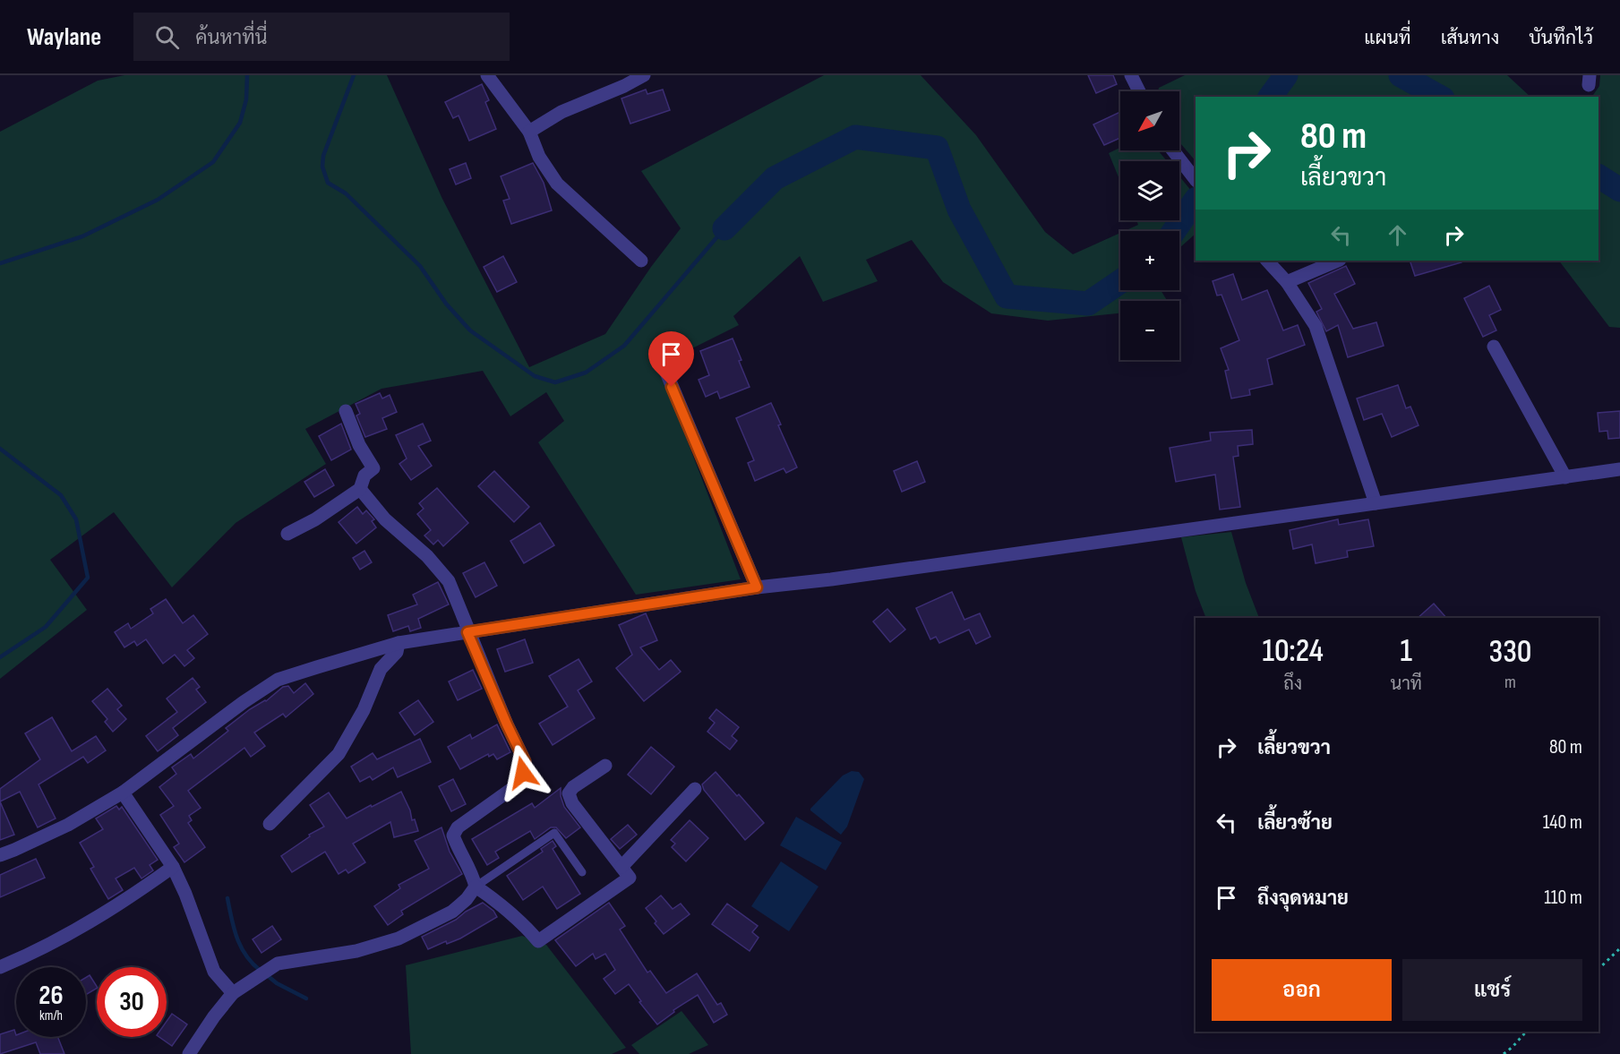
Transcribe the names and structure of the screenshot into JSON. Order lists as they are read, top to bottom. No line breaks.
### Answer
{"north":"bottom left","page":{"header":"Waylane","search":"ค้นหาที่นี่","nav":["แผนที่","เส้นทาง","บันทึกไว้"],"map_buttons":["+","−"],"turn":["80 m","เลี้ยวขวา"],"eta":["10:24","ถึง","1","นาที","330","m"],"list":[{"name":"เลี้ยวขวา","value":"80 m"},{"name":"เลี้ยวซ้าย","value":"140 m"},{"name":"ถึงจุดหมาย","value":"110 m"}],"buttons":["ออก","แชร์"],"speed":"26 km/h","limit":"30"}}
